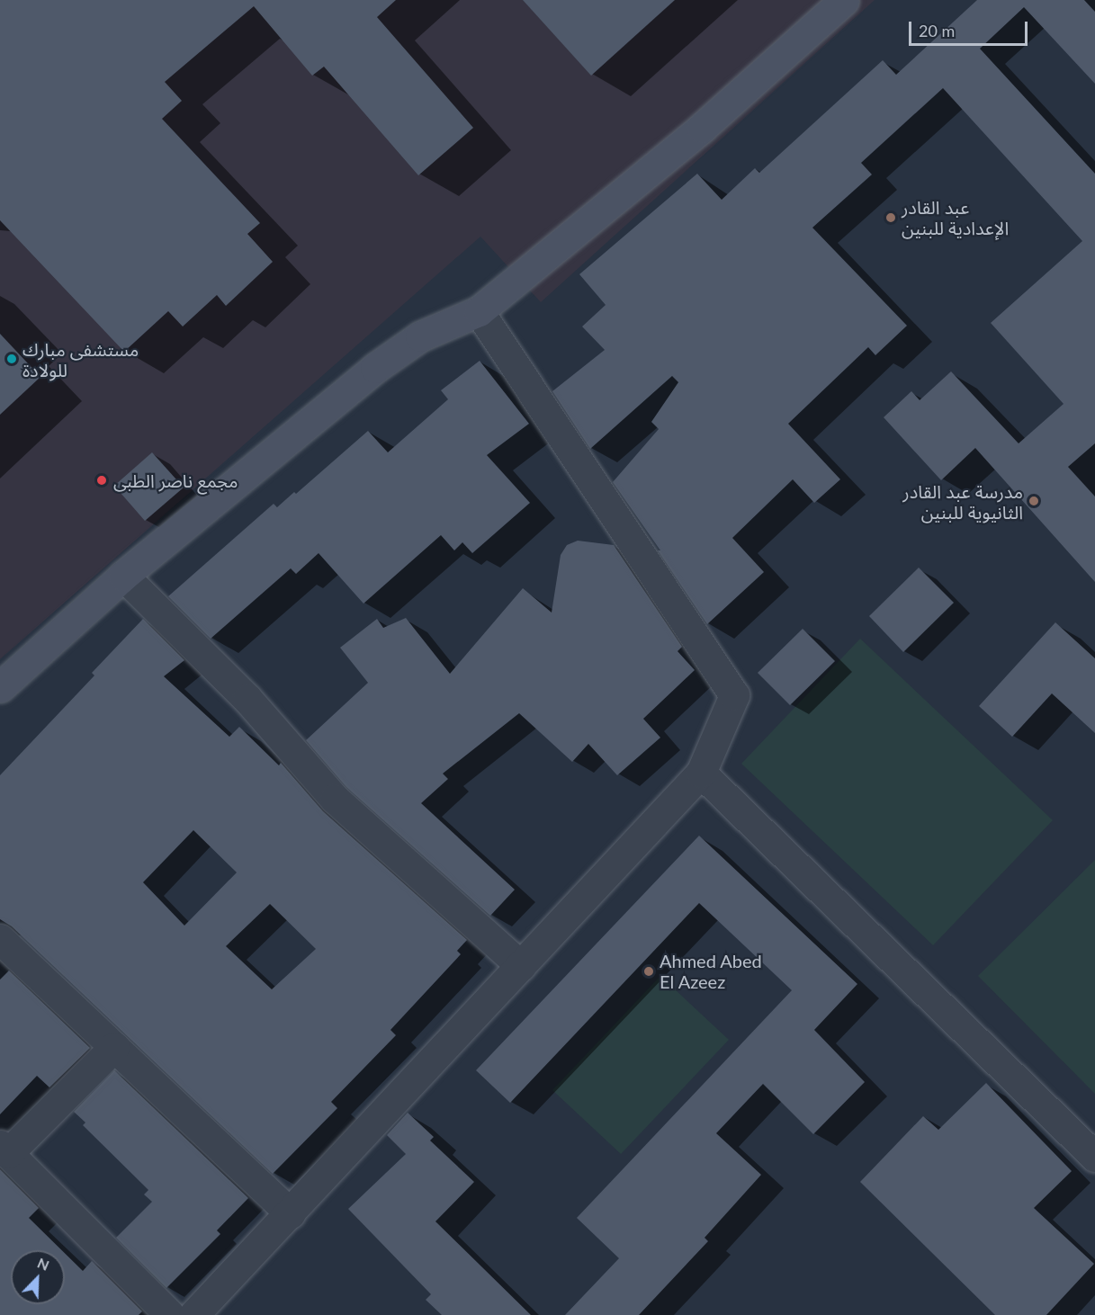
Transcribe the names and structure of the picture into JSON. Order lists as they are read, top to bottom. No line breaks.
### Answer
{"places":["عبد القادر الإعدادية للبنين","مستشفى مبارك للولادة","مجمع ناصر الطبى","مدرسة عبد القادر الثانيوية للبنين","Ahmed Abed El Azeez"],"scale_bar":"20 m","north":"top right"}
